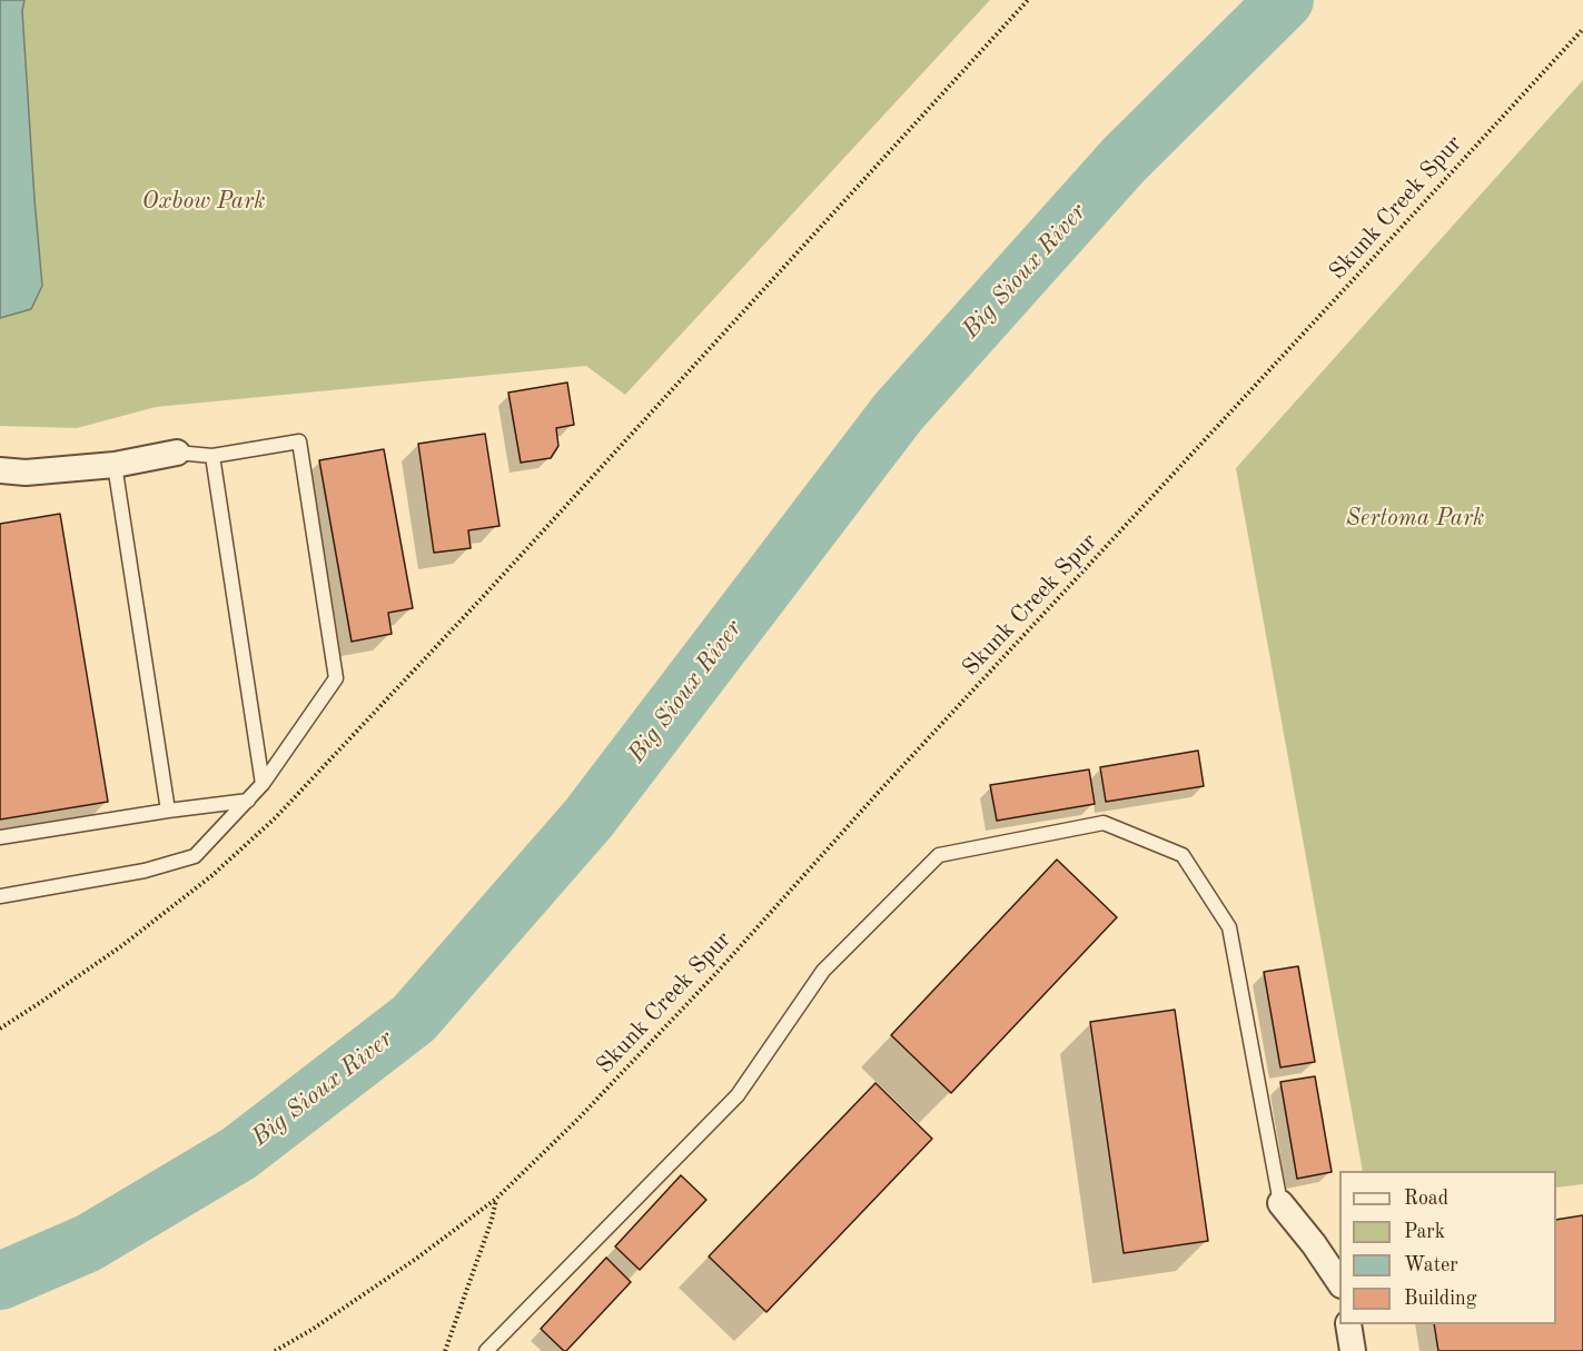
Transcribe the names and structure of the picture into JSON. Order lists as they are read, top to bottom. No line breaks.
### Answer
{"streets":{"path":["Skunk Creek Spur"]},"water":["Big Sioux River"],"parks":["Oxbow Park","Sertoma Park"],"legend":["Road","Park","Water","Building"]}
